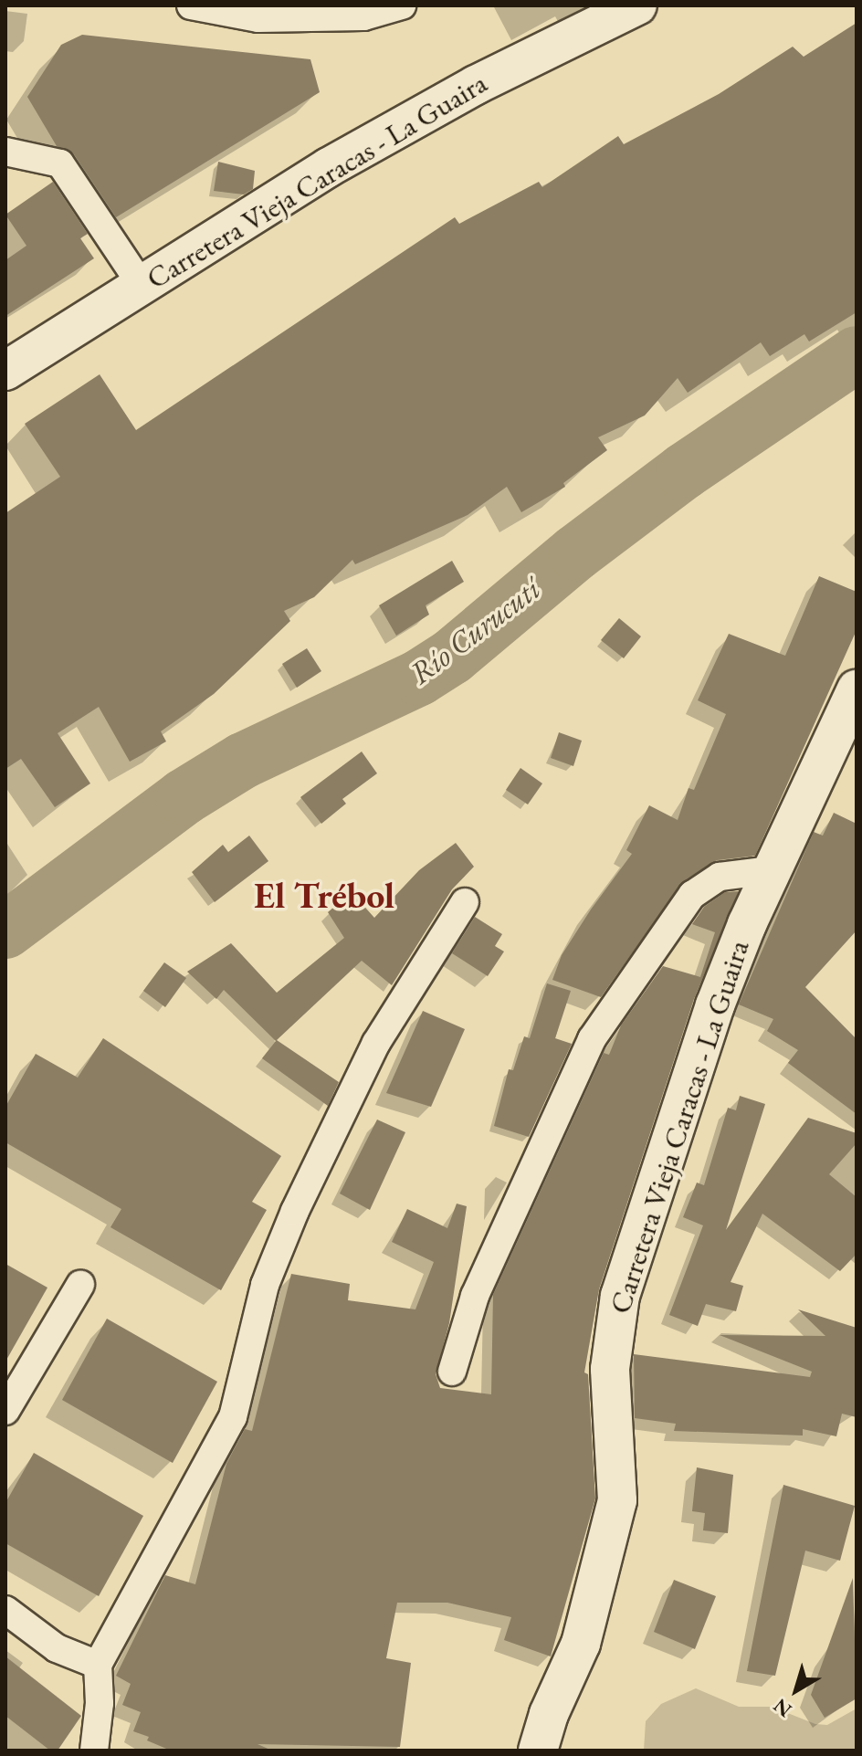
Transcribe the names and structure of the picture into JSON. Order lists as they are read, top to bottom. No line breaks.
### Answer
{"streets":{"main road":["Carretera Vieja Caracas - La Guaira"]},"districts":["El Trébol"],"water":["Río Curucutí"],"north":"bottom left"}
